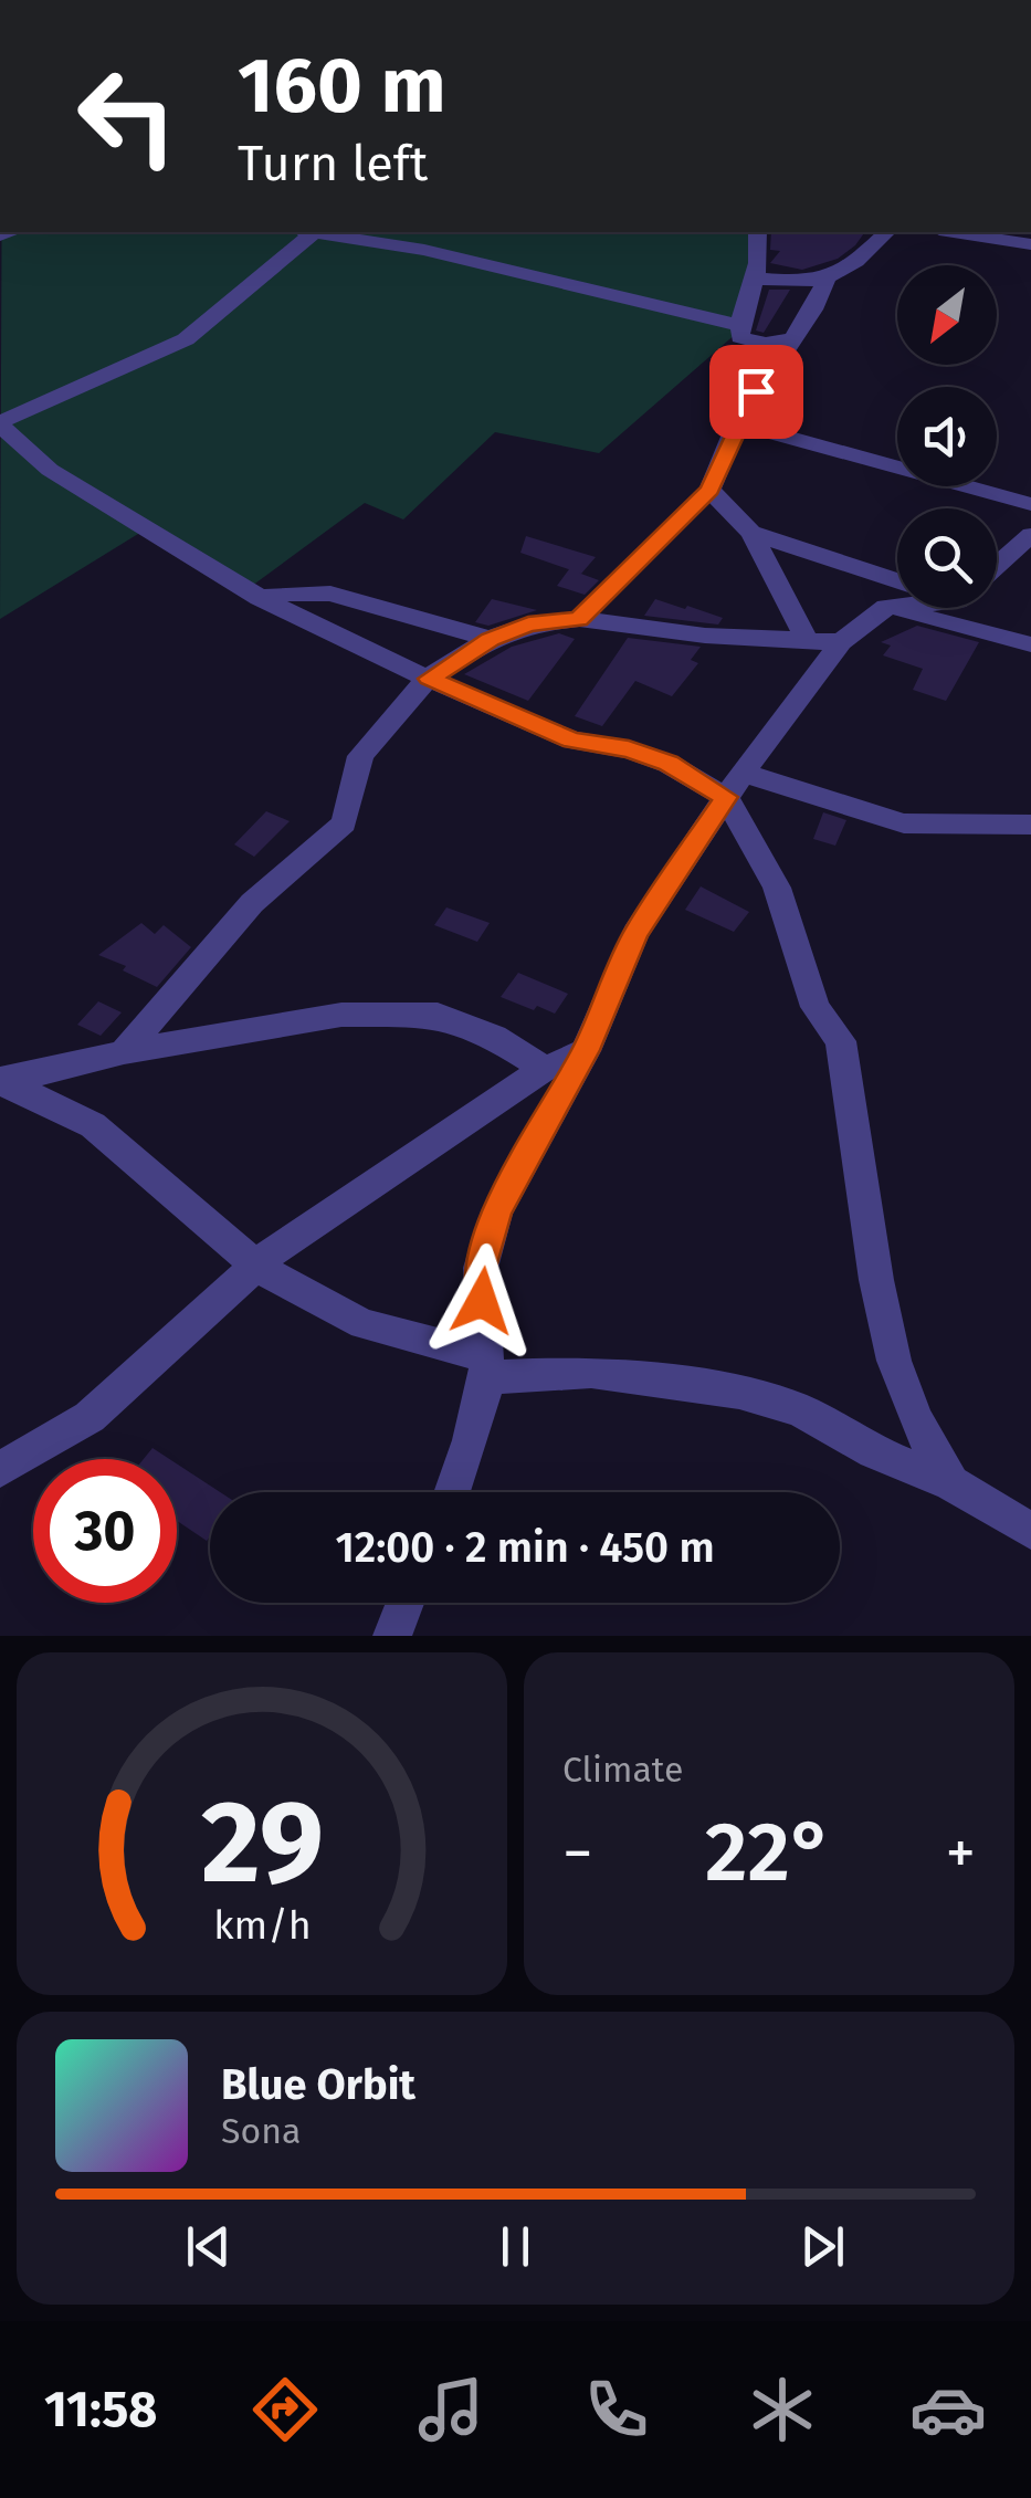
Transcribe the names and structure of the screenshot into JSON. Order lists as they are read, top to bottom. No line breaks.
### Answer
{"north":"bottom left","page":{"turn":["160 m","Turn left"],"limit":"30","trip":"12:00 · 2 min · 450 m","tile":"Climate","heat":["−","22°","+"],"song":["Blue Orbit","Sona"],"tabs":"11:58","gauge":["29","km/h"]}}
